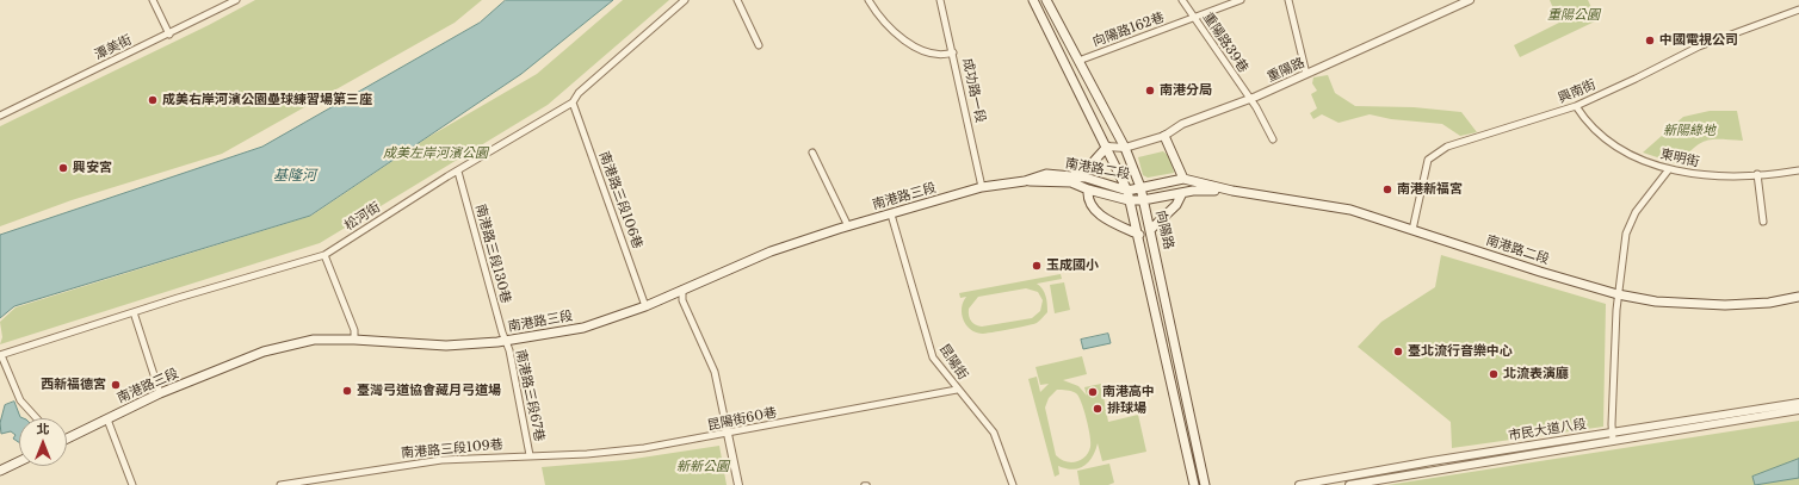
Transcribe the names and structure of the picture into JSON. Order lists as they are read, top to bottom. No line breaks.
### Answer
{"streets":{"main road":["南港路二段","南港路三段","向陽路"],"street":["向陽路162巷","重陽路39巷","潭美街","重陽路","成功路一段","興南街","東明街","南港路三段106巷","松河街","南港路三段130巷","昆陽街","南港路三段67巷","昆陽街60巷","市民大道八段","南港路三段109巷"]},"crossings":[["向陽路162巷","重陽路39巷"],["向陽路162巷","向陽路"],["重陽路39巷","重陽路"],["重陽路","向陽路"],["成功路一段","南港路三段"],["興南街","東明街"],["興南街","南港路二段"],["南港路二段","南港路三段"],["南港路二段","向陽路"],["南港路三段","南港路三段106巷"],["南港路三段","南港路三段130巷"],["南港路三段","昆陽街"],["南港路三段","南港路三段67巷"],["南港路三段106巷","松河街"],["松河街","南港路三段130巷"],["南港路三段130巷","南港路三段67巷"],["昆陽街","昆陽街60巷"],["南港路三段67巷","昆陽街60巷"],["南港路三段67巷","南港路三段109巷"],["昆陽街60巷","南港路三段109巷"]],"water":["基隆河"],"parks":["重陽公園","新陽綠地","成美左岸河濱公園","新新公園"],"places":["中國電視公司","南港分局","成美右岸河濱公園壘球練習場第三座","興安宮","南港新福宮","玉成國小","臺北流行音樂中心","北流表演廳","西新福德宮","臺灣弓道協會藏月弓道場","南港高中","排球場"],"north":"top"}
